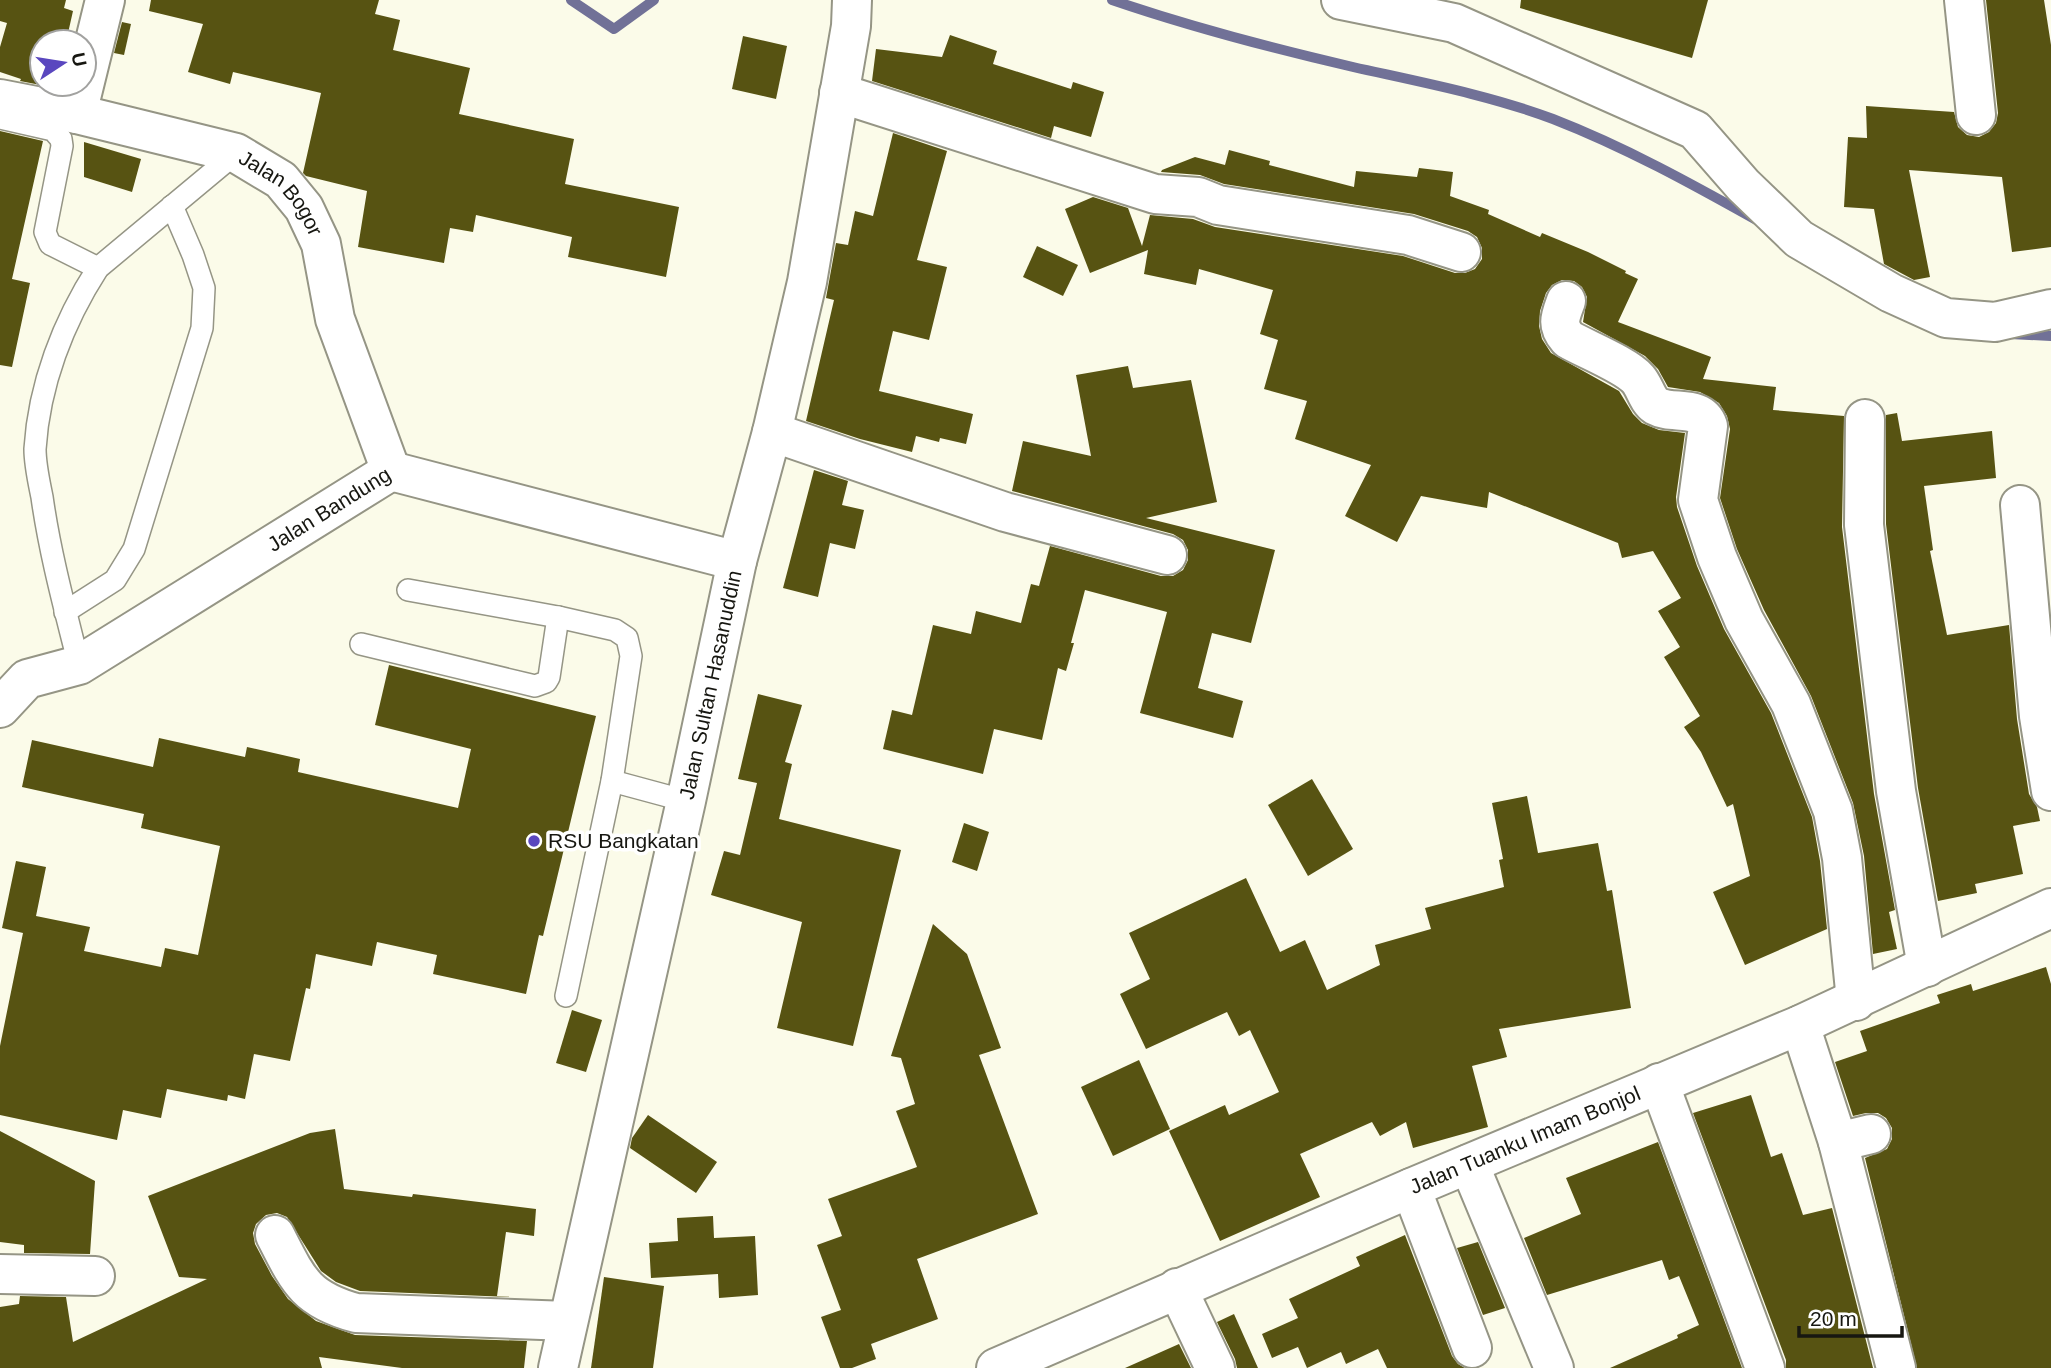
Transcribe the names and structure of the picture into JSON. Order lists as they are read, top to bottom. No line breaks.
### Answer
{"streets":{"street":["Jalan Bogor","Jalan Bandung","Jalan Sultan Hasanuddin","Jalan Tuanku Imam Bonjol"]},"crossings":[["Jalan Bogor","Jalan Bandung"],["Jalan Bandung","Jalan Sultan Hasanuddin"]],"places":["RSU Bangkatan"],"scale_bar":"20 m","north":"right"}
